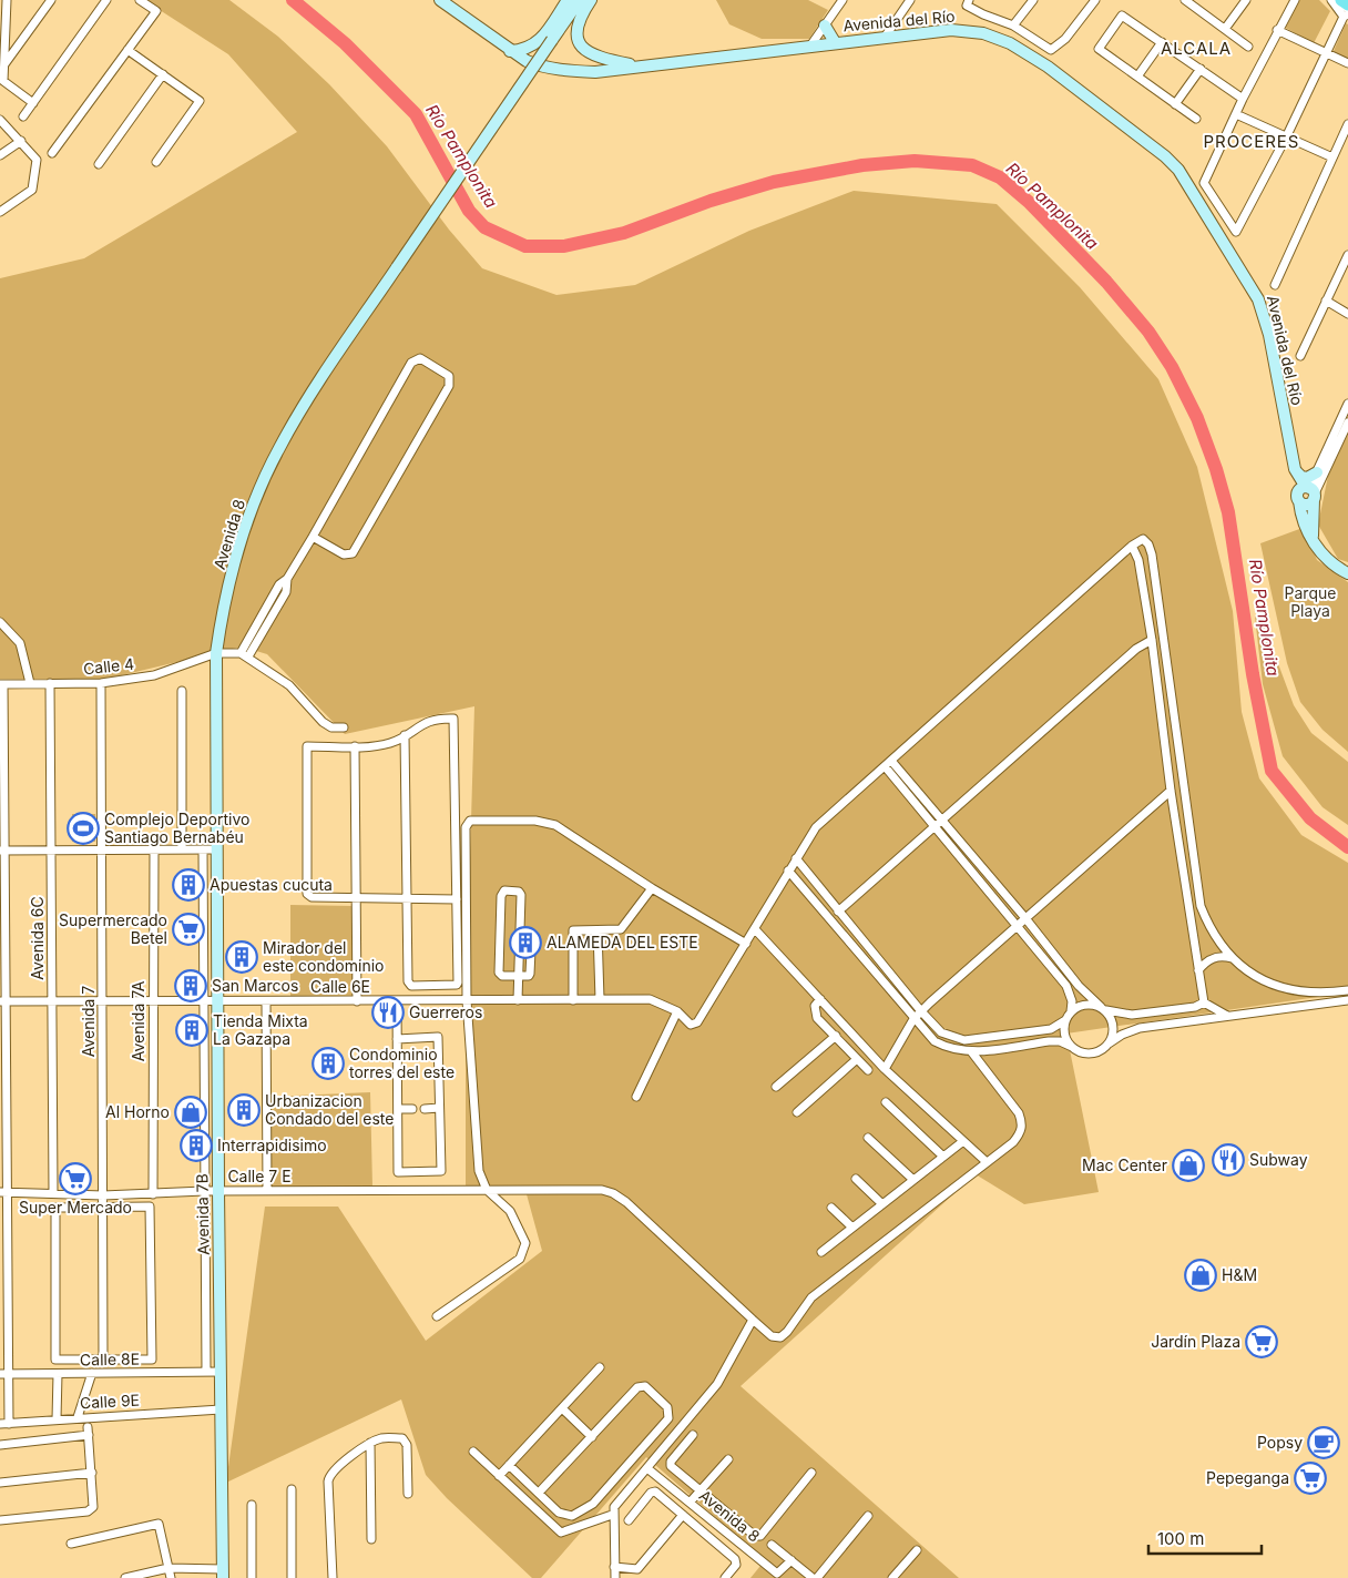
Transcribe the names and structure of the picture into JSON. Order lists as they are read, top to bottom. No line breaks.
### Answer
{"streets":{"street":["Avenida del Río","Avenida 8","Calle 4","Avenida 6C","Calle 6E","Avenida 7","Avenida 7A","Calle 7 E","Avenida 7B","Calle 8E","Calle 9E"]},"crossings":[["Avenida 8","Calle 4"],["Avenida 8","Avenida 7B"],["Calle 4","Avenida 6C"],["Calle 4","Avenida 7"],["Avenida 6C","Calle 6E"],["Avenida 6C","Calle 7 E"],["Calle 6E","Avenida 7"],["Calle 6E","Avenida 7A"],["Calle 6E","Avenida 7B"],["Avenida 7","Calle 7 E"],["Avenida 7A","Calle 7 E"],["Calle 7 E","Avenida 7B"],["Avenida 7B","Calle 8E"],["Avenida 7B","Calle 9E"]],"districts":["ALCALA","PROCERES"],"water":["Río Pamplonita"],"parks":["Parque Playa"],"places":{"sports":["Complejo Deportivo Santiago Bernabéu"],"building":["Apuestas cucuta","ALAMEDA DEL ESTE","Mirador del este condominio","San Marcos","Tienda Mixta La Gazapa","Condominio torres del este","Urbanizacion Condado del este","Interrapidisimo"],"supermarket":["Supermercado Betel","Super Mercado","Jardín Plaza","Pepeganga"],"restaurant":["Guerreros","Subway"],"shop":["Al Horno","Mac Center","H&M"],"cafe":["Popsy"]},"scale_bar":"100 m"}
